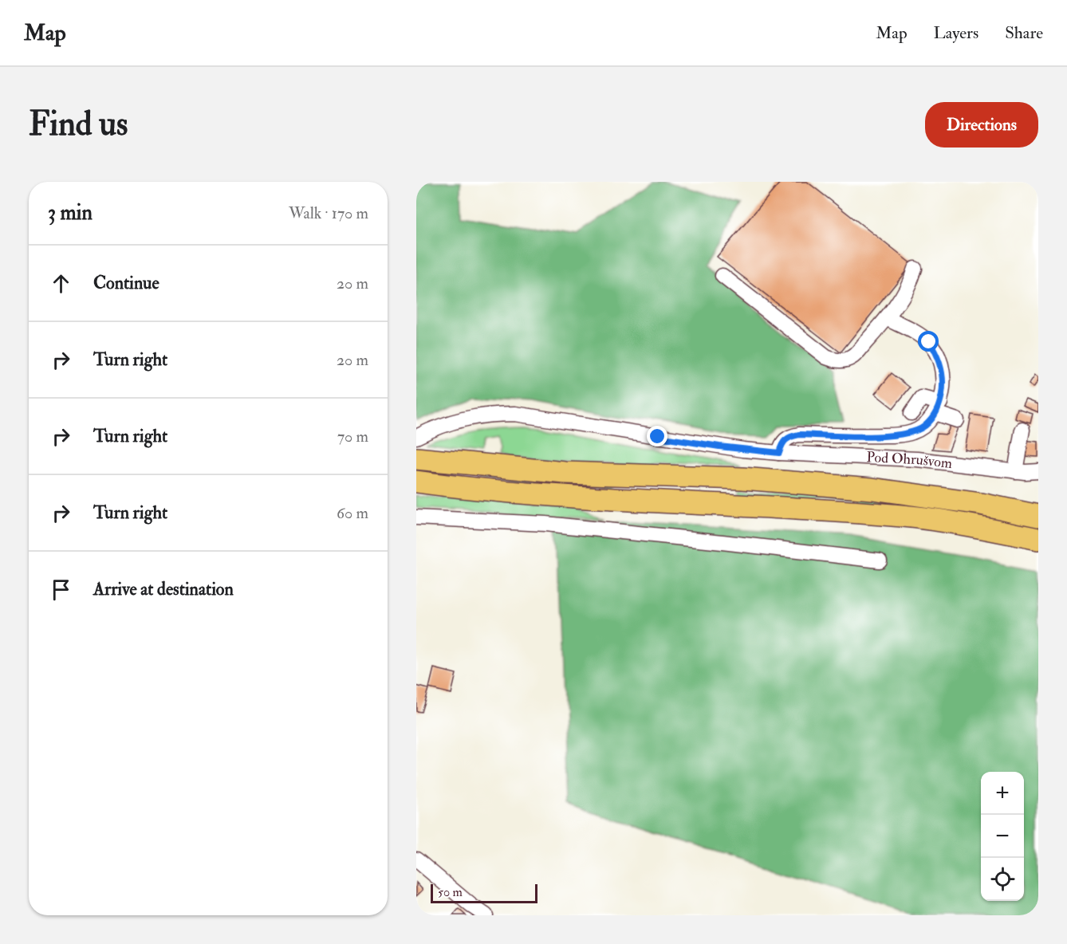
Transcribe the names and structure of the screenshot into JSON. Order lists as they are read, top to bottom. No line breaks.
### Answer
{"streets":{"street":["Pod Ohrušvom"]},"scale_bar":"50 m","page":{"header":"Map","nav":["Map","Layers","Share"],"buttons":"Directions","title":"Find us","heading":["3 min","Walk · 170 m"],"list":[["Continue","20 m"],["Turn right","20 m"],["Turn right","70 m"],["Turn right","60 m"],"Arrive at destination"],"map_buttons":["+","−"],"scale":"50 m"}}
